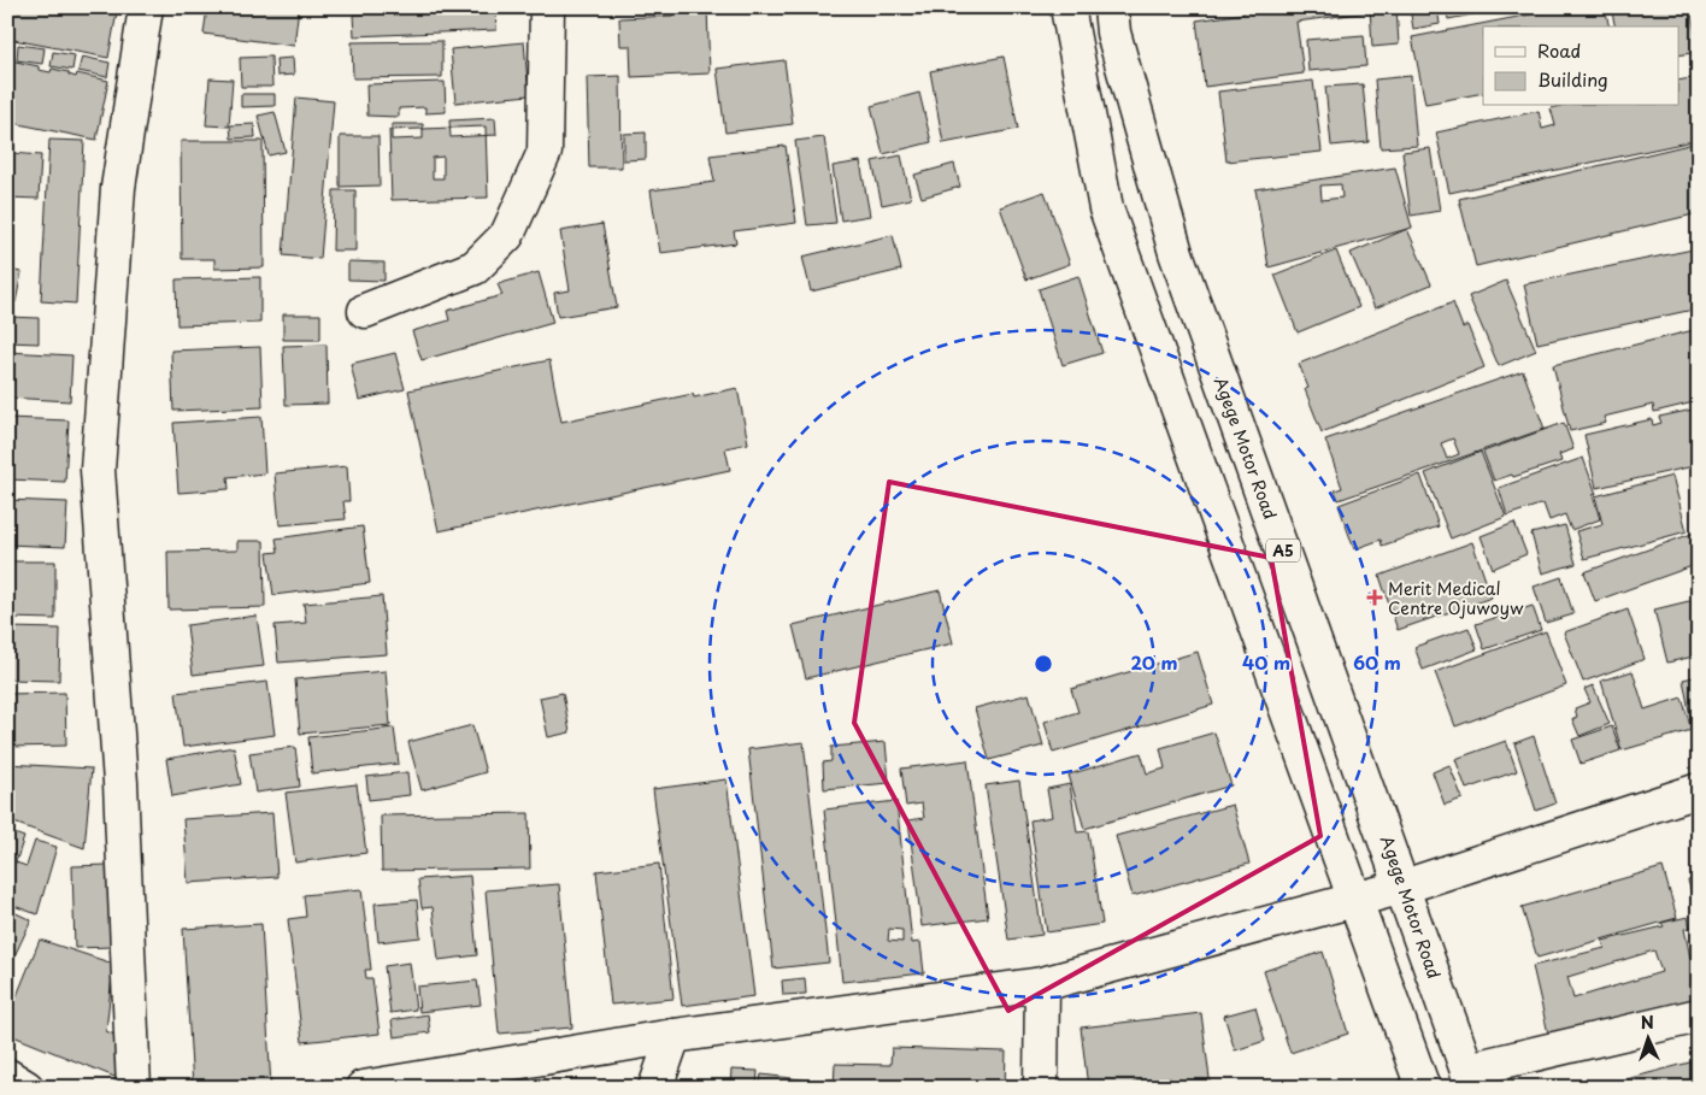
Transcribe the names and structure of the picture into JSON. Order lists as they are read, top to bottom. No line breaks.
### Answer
{"streets":{"main road":["Agege Motor Road","A5"]},"places":{"health":["Merit Medical Centre Ojuwoyw"]},"legend":["Road","Building"],"north":"top","rings":["20 m","40 m","60 m"]}
